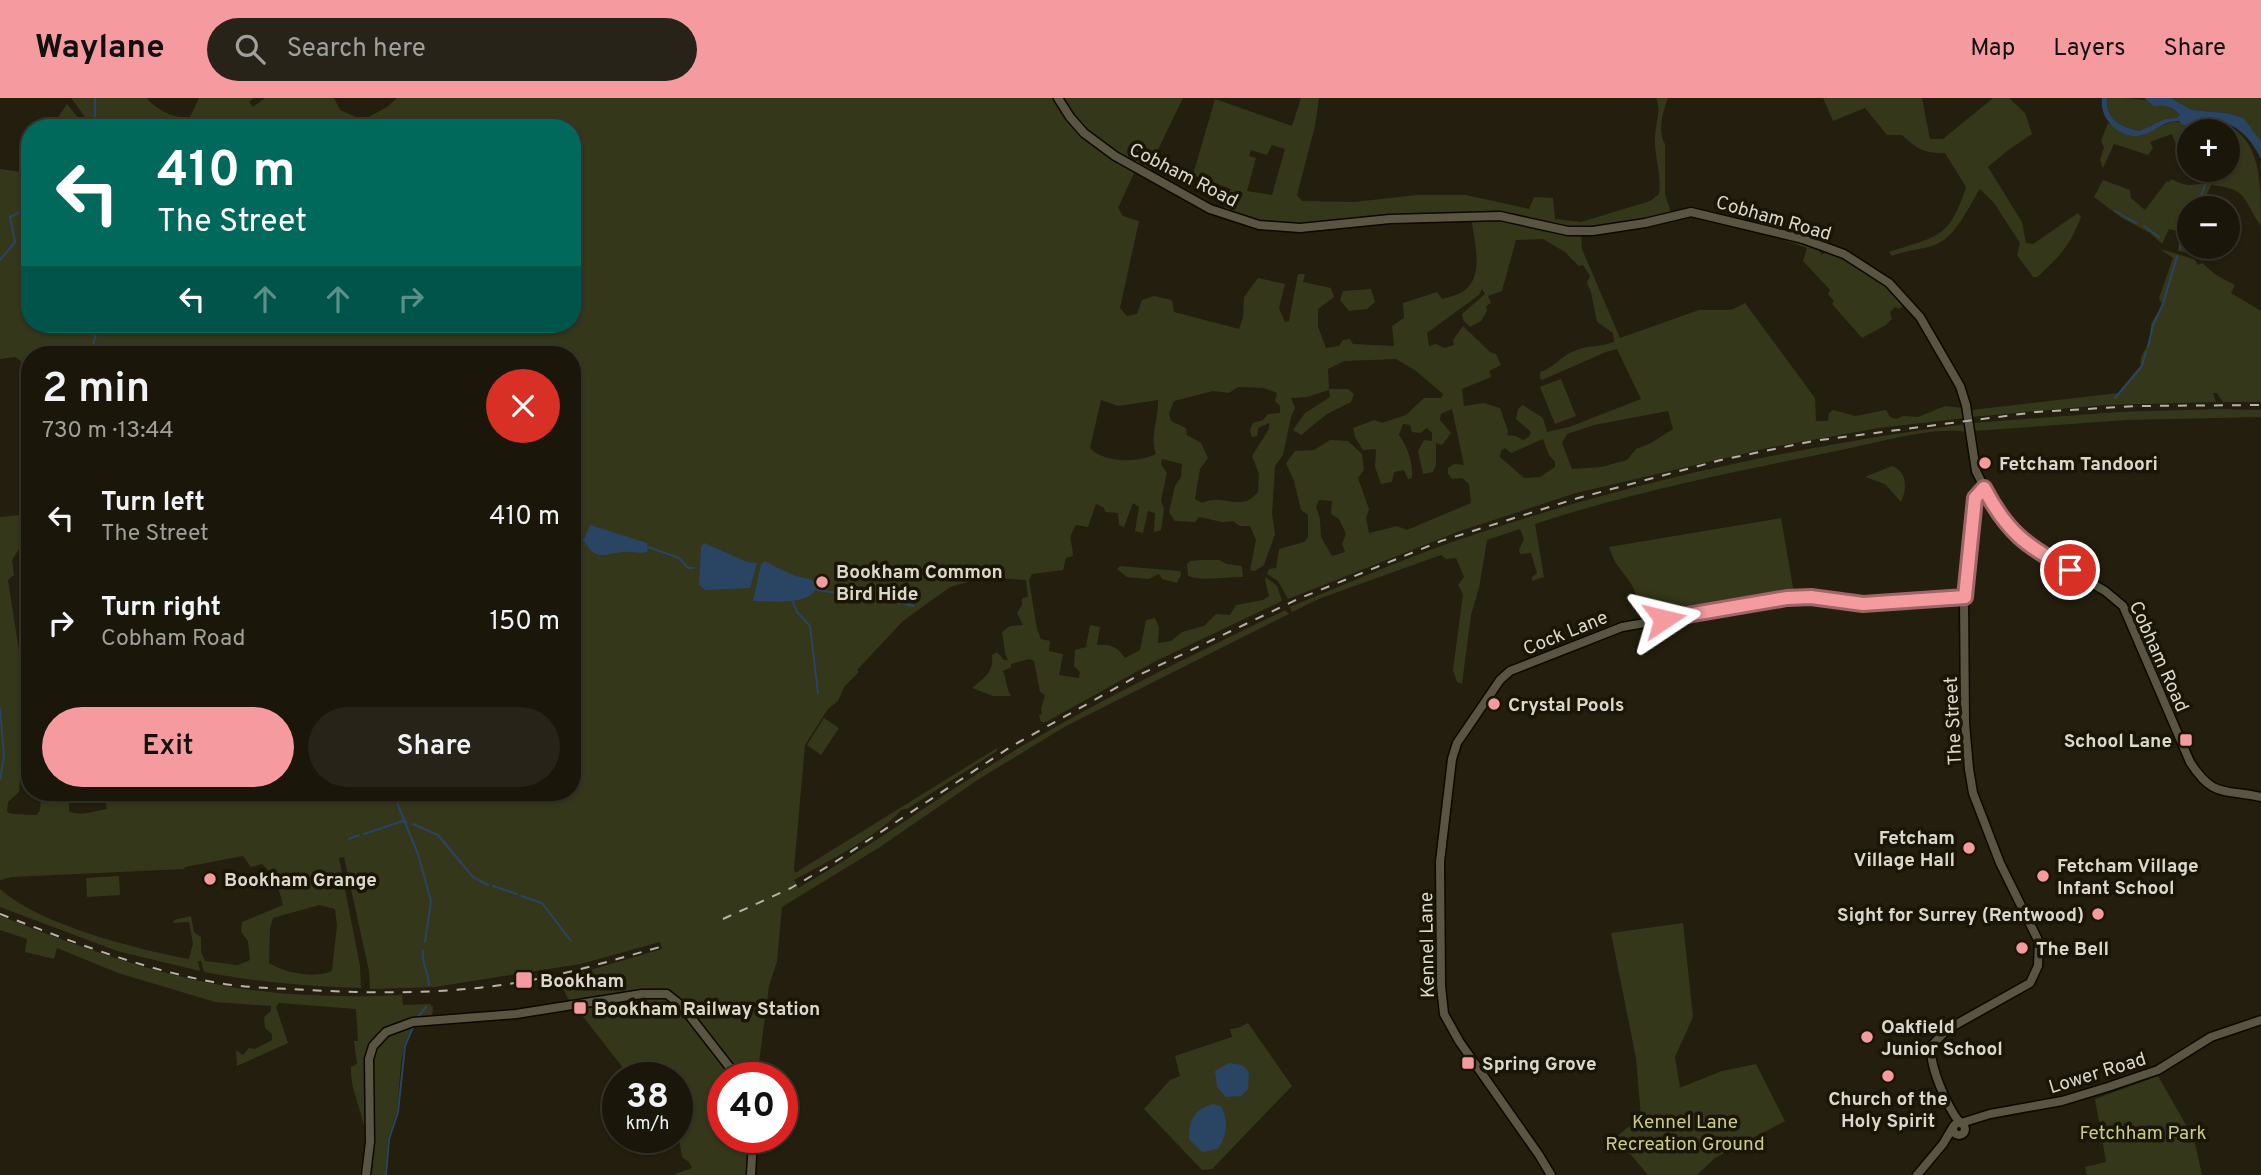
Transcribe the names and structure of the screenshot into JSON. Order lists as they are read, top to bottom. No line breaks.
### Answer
{"streets":{"street":["Cobham Road","Cock Lane","The Street","Kennel Lane","Lower Road"]},"crossings":[["Cobham Road","The Street"],["Cock Lane","The Street"],["Cock Lane","Kennel Lane"],["The Street","Lower Road"]],"parks":["Kennel Lane Recreation Ground","Fetchham Park"],"places":{"other":["Fetcham Tandoori","Bookham Common Bird Hide","Crystal Pools","Fetcham Village Hall","Fetcham Village Infant School","Bookham Grange","Sight for Surrey (Rentwood)","The Bell","Oakfield Junior School","Church of the Holy Spirit"],"transit":["School Lane","Bookham","Bookham Railway Station","Spring Grove"]},"page":{"header":"Waylane","search":"Search here","nav":["Map","Layers","Share"],"map_buttons":["+","−"],"turn":["410 m","The Street"],"heading":["2 min","730 m · 13:44"],"list":[{"name":"Turn left","note":"The Street","value":"410 m"},{"name":"Turn right","note":"Cobham Road","value":"150 m"}],"buttons":["Exit","Share"],"speed":"38 km/h","limit":"40"}}
